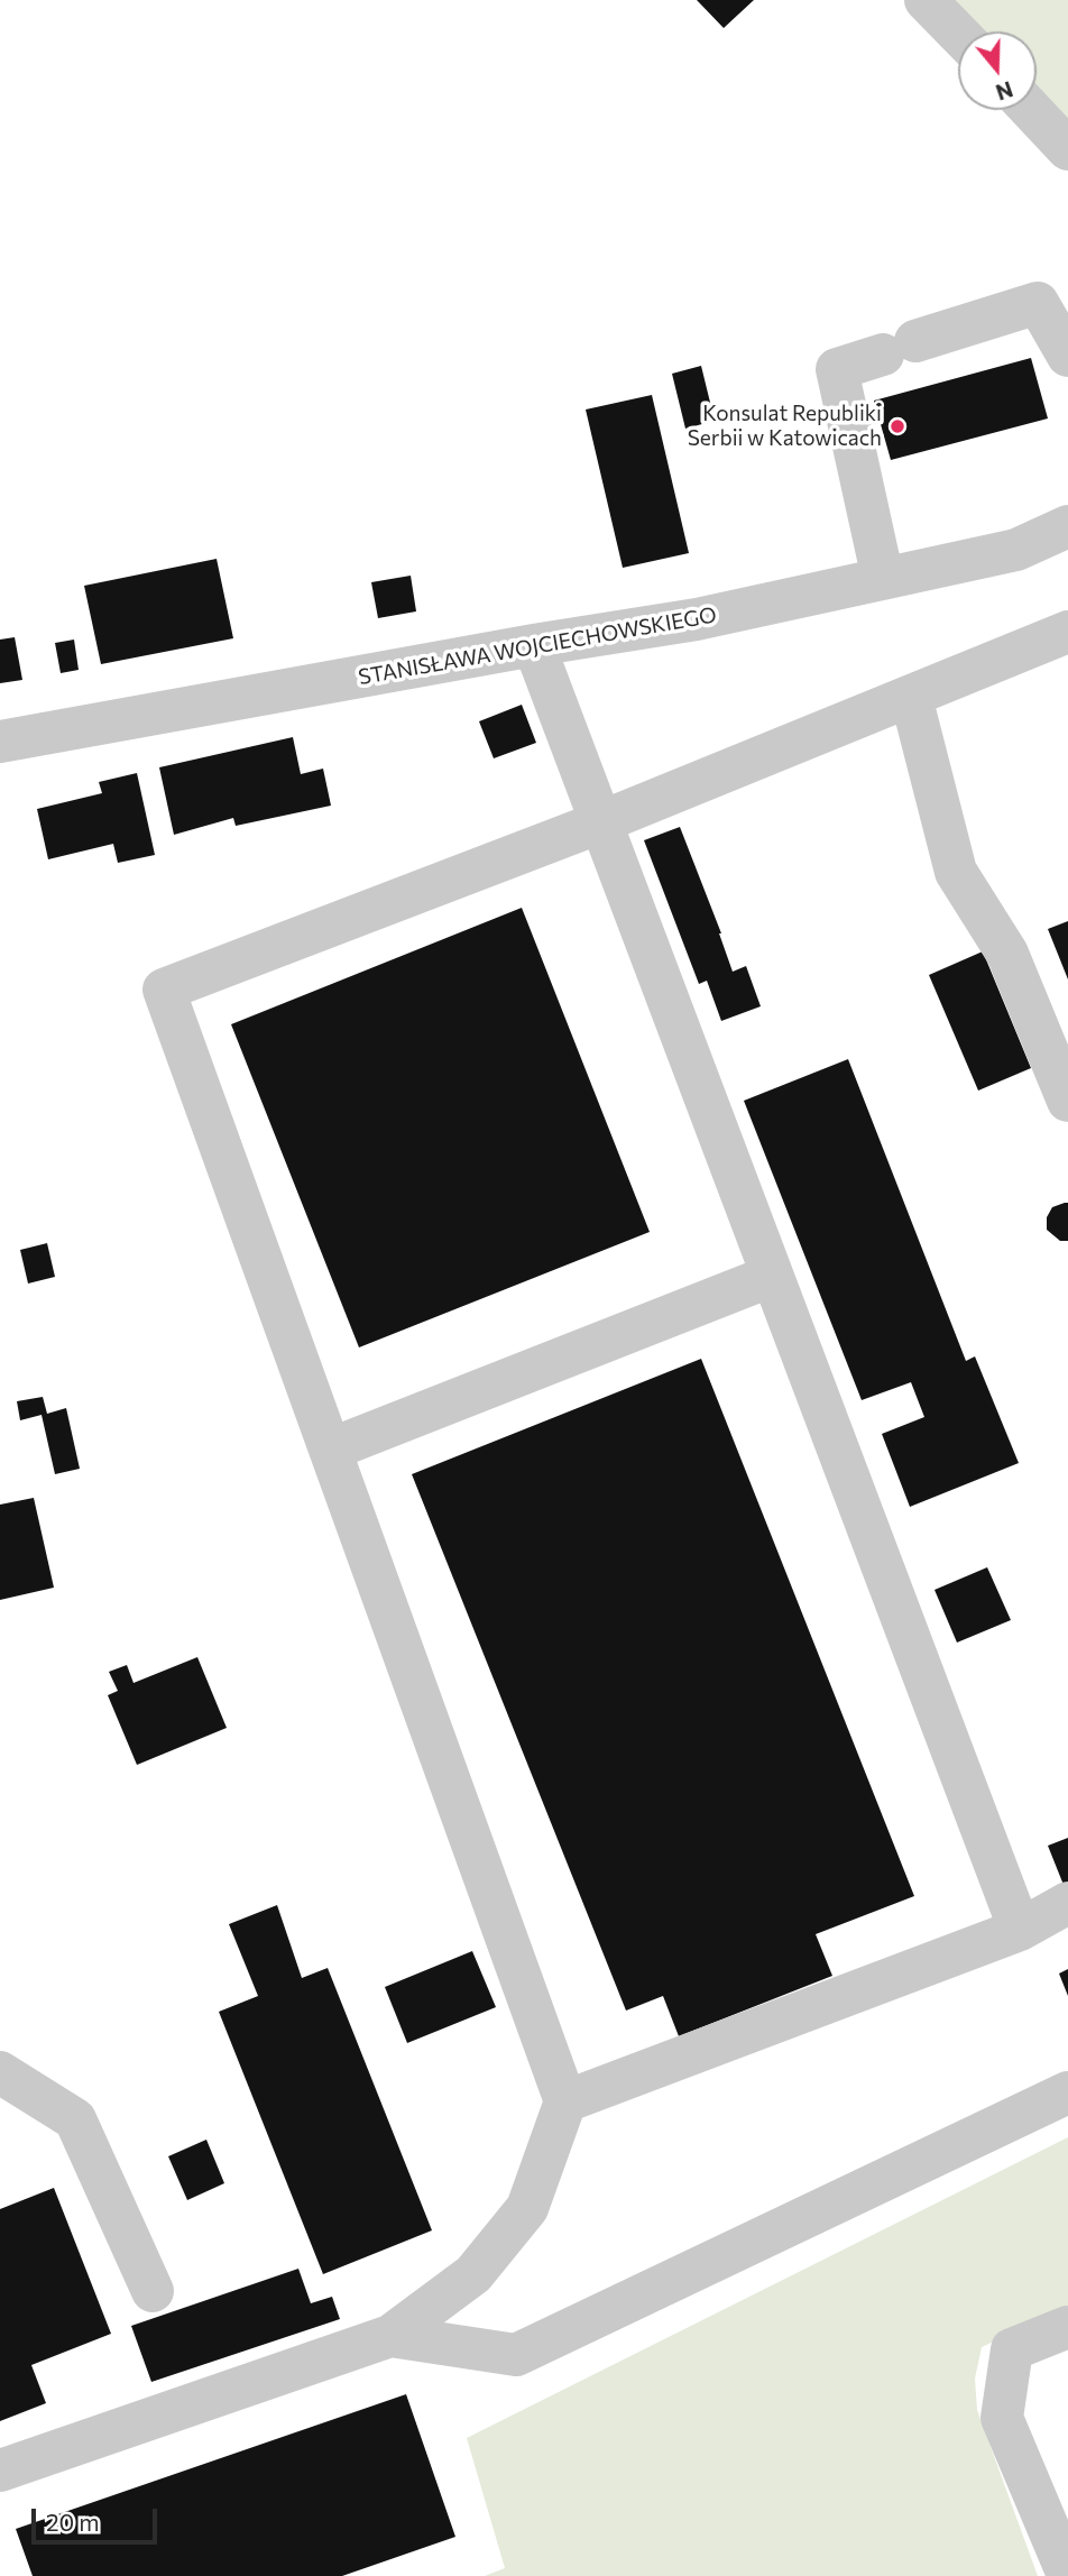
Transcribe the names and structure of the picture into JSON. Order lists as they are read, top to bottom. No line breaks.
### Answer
{"streets":{"street":["STANISŁAWA WOJCIECHOWSKIEGO"]},"places":["Konsulat Republiki Serbii w Katowicach"],"scale_bar":"20 m","north":"bottom"}
